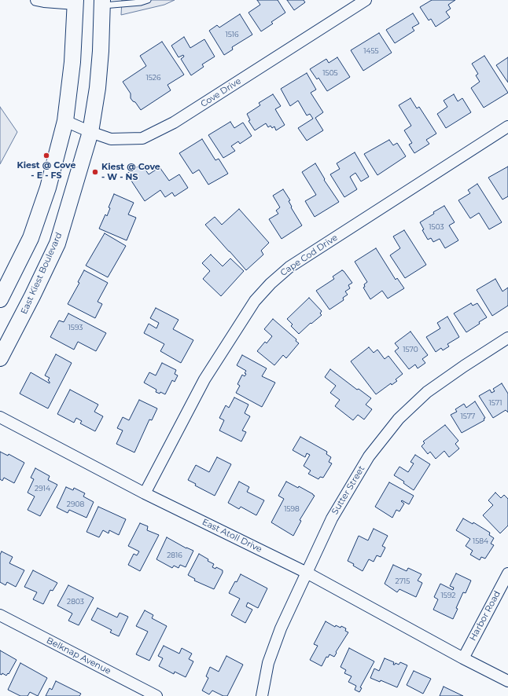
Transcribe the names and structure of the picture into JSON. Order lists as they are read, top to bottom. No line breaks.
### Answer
{"streets":{"main road":["East Kiest Boulevard"],"street":["Cove Drive","Cape Cod Drive","Sutter Street","East Atoll Drive","Harbor Road","Belknap Avenue"]},"crossings":[["Cove Drive","East Kiest Boulevard"],["Cape Cod Drive","East Atoll Drive"],["Sutter Street","East Atoll Drive"],["East Atoll Drive","Harbor Road"]],"places":["Kiest @ Cove - E - FS","Kiest @ Cove - W - NS"],"house_numbers":["1516","1455","1505","1526","1503","1593","1570","1571","1577","2914","2908","1598","1584","2816","2715","1592","2803"]}
